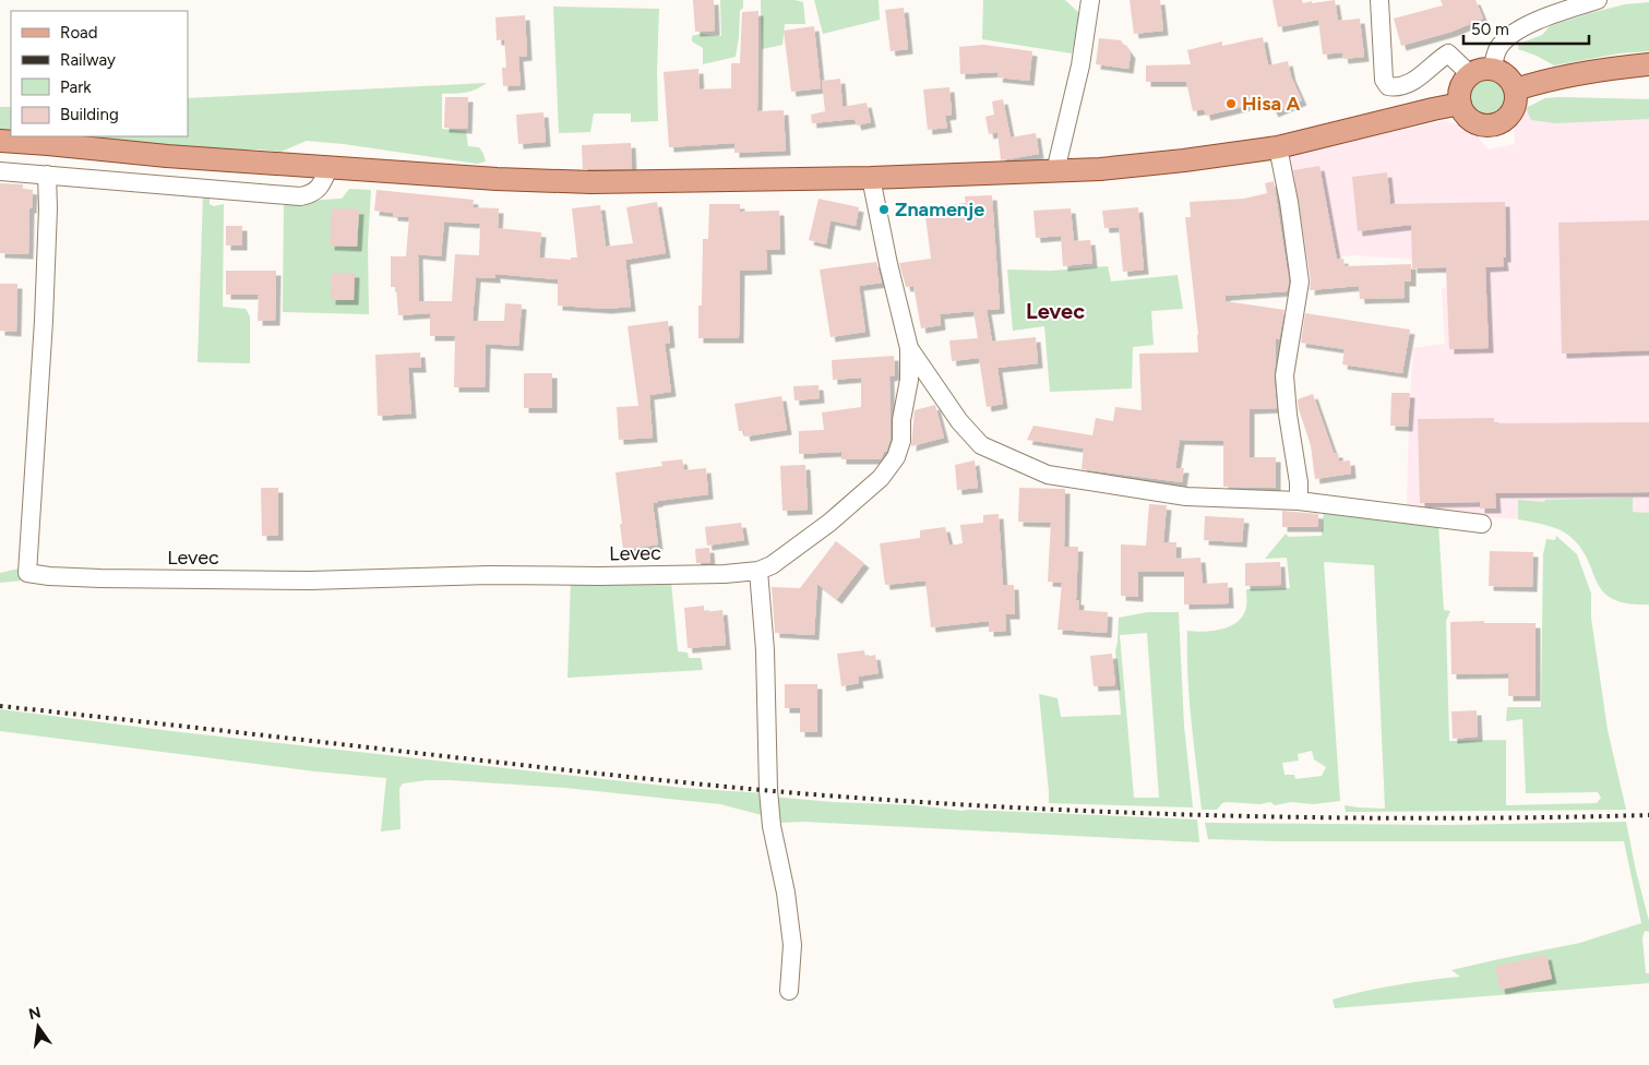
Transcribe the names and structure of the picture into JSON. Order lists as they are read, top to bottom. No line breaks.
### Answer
{"streets":{"street":["Levec"]},"districts":["Levec"],"places":["Hisa A","Znamenje"],"legend":["Road","Railway","Park","Building"],"scale_bar":"50 m","north":"top"}
